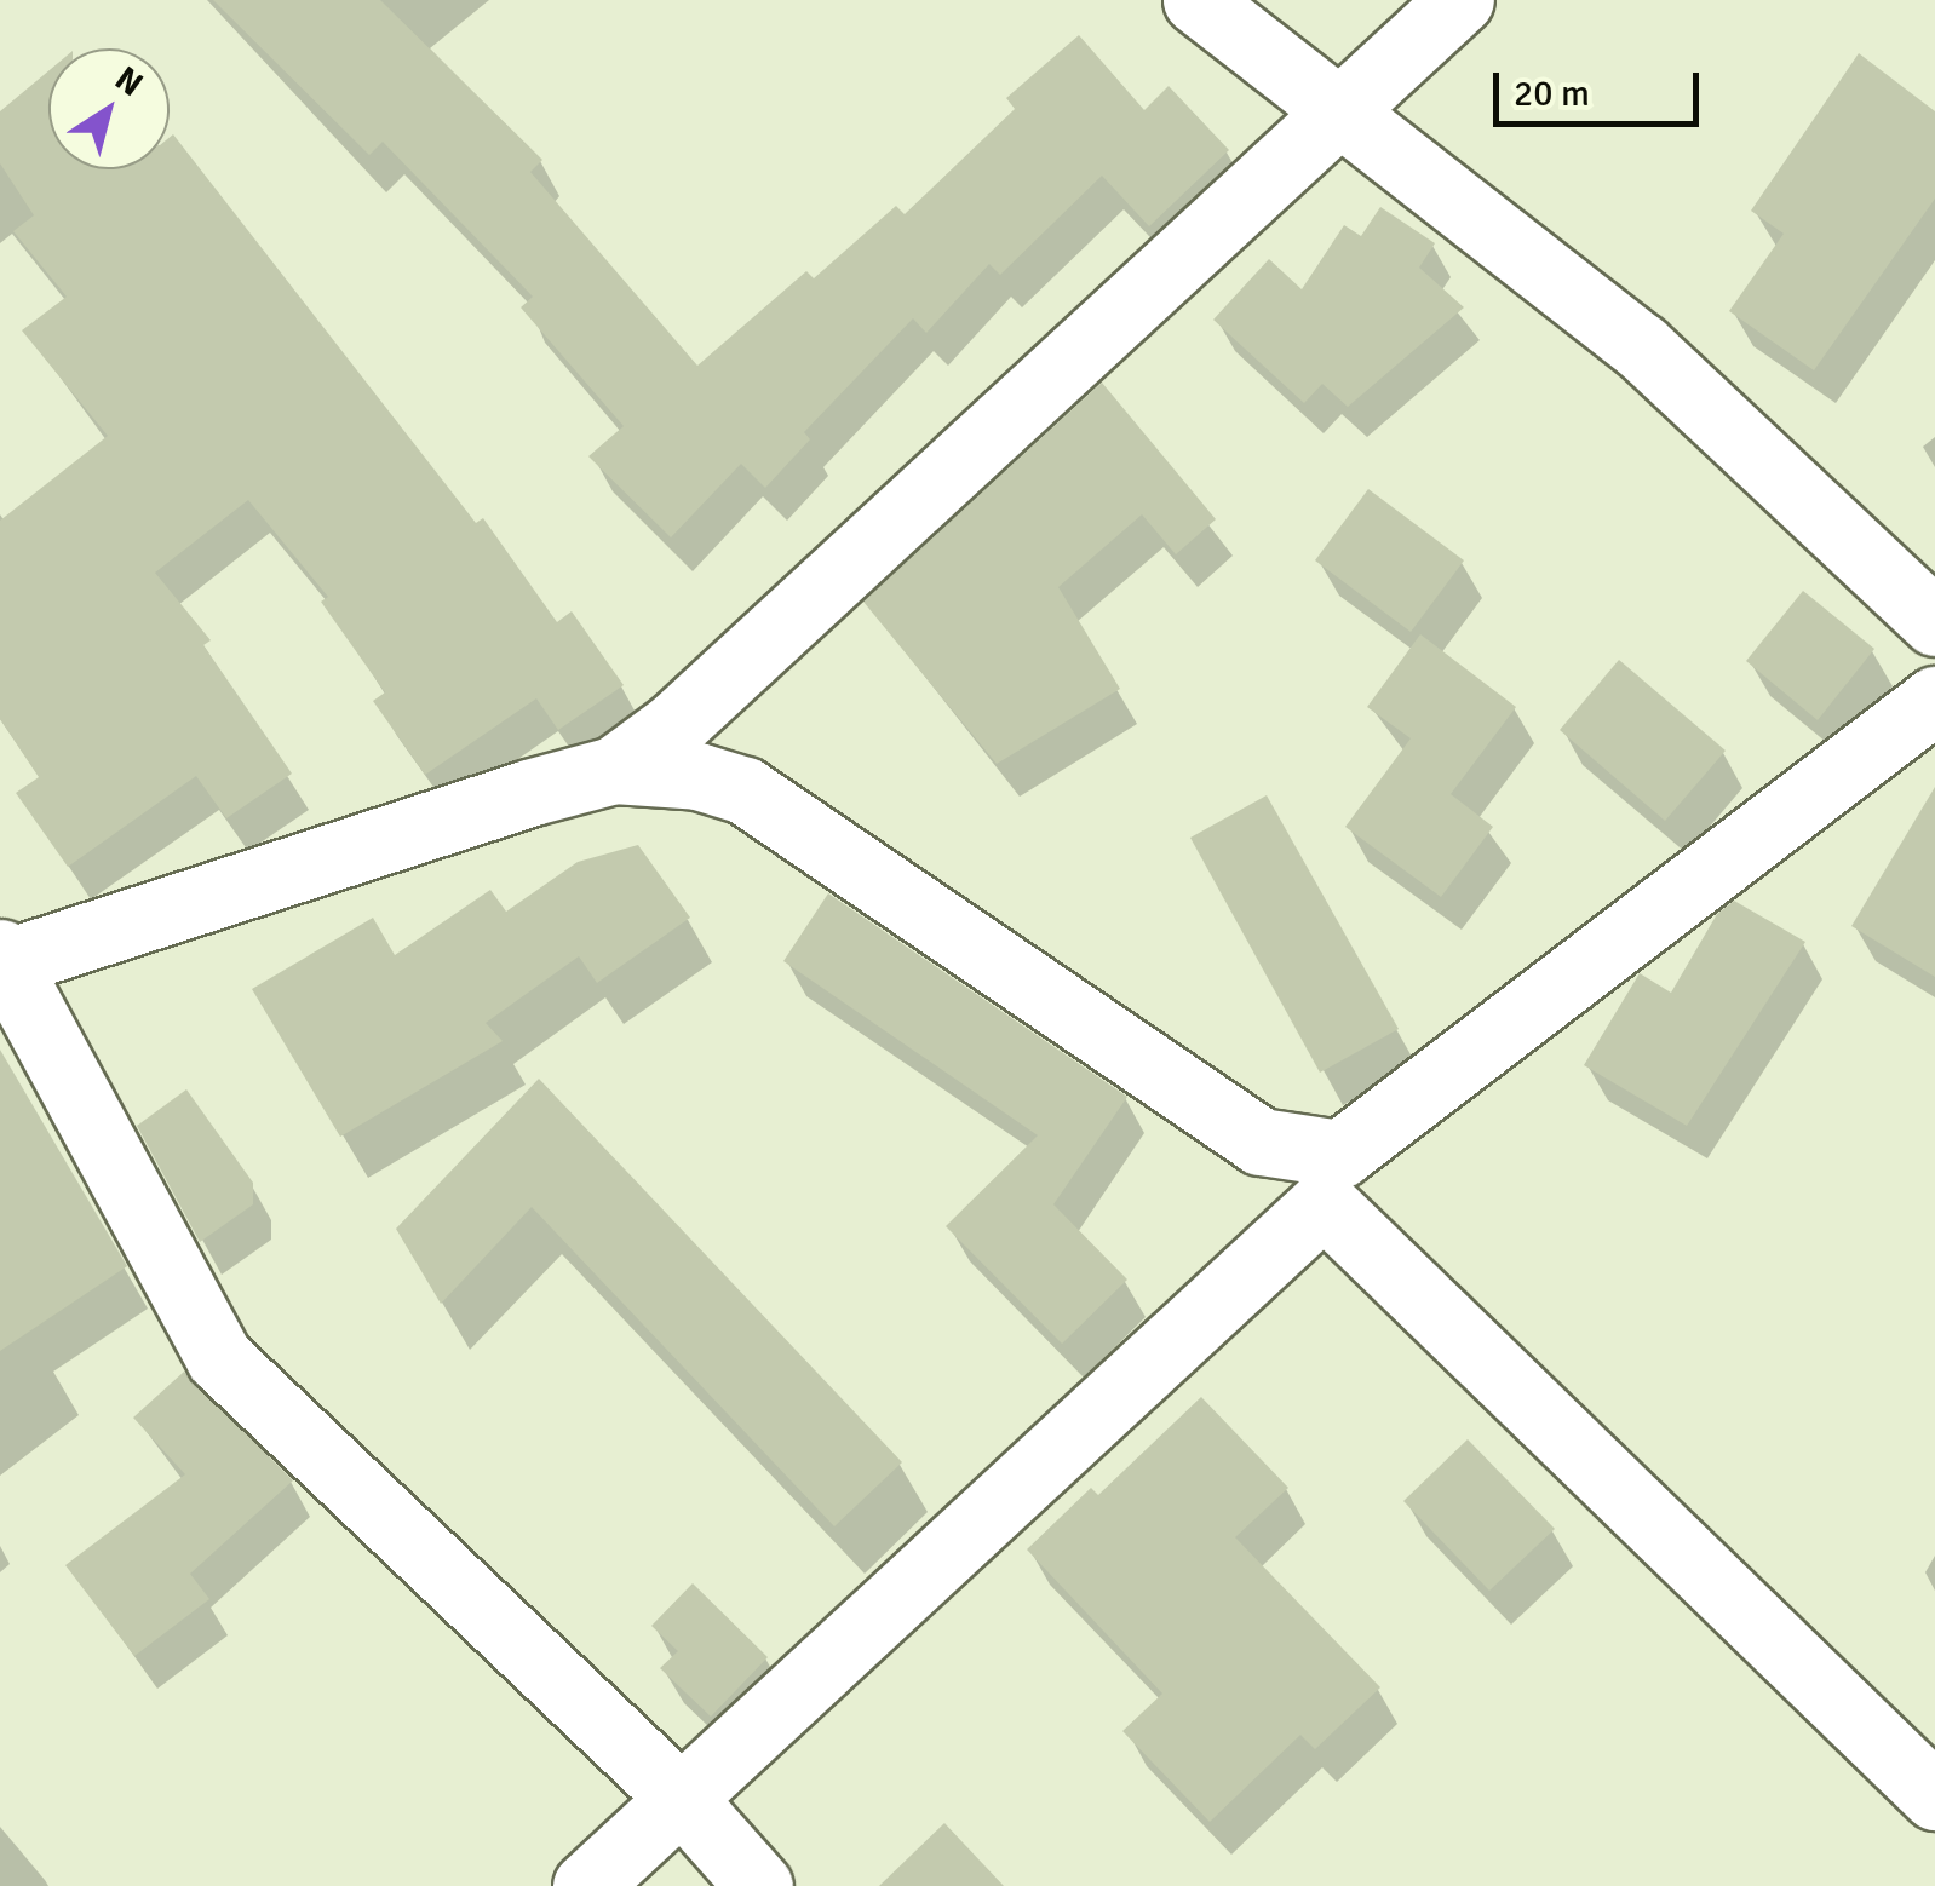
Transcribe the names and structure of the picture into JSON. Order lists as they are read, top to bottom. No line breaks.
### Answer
{"scale_bar":"20 m","north":"top right"}
